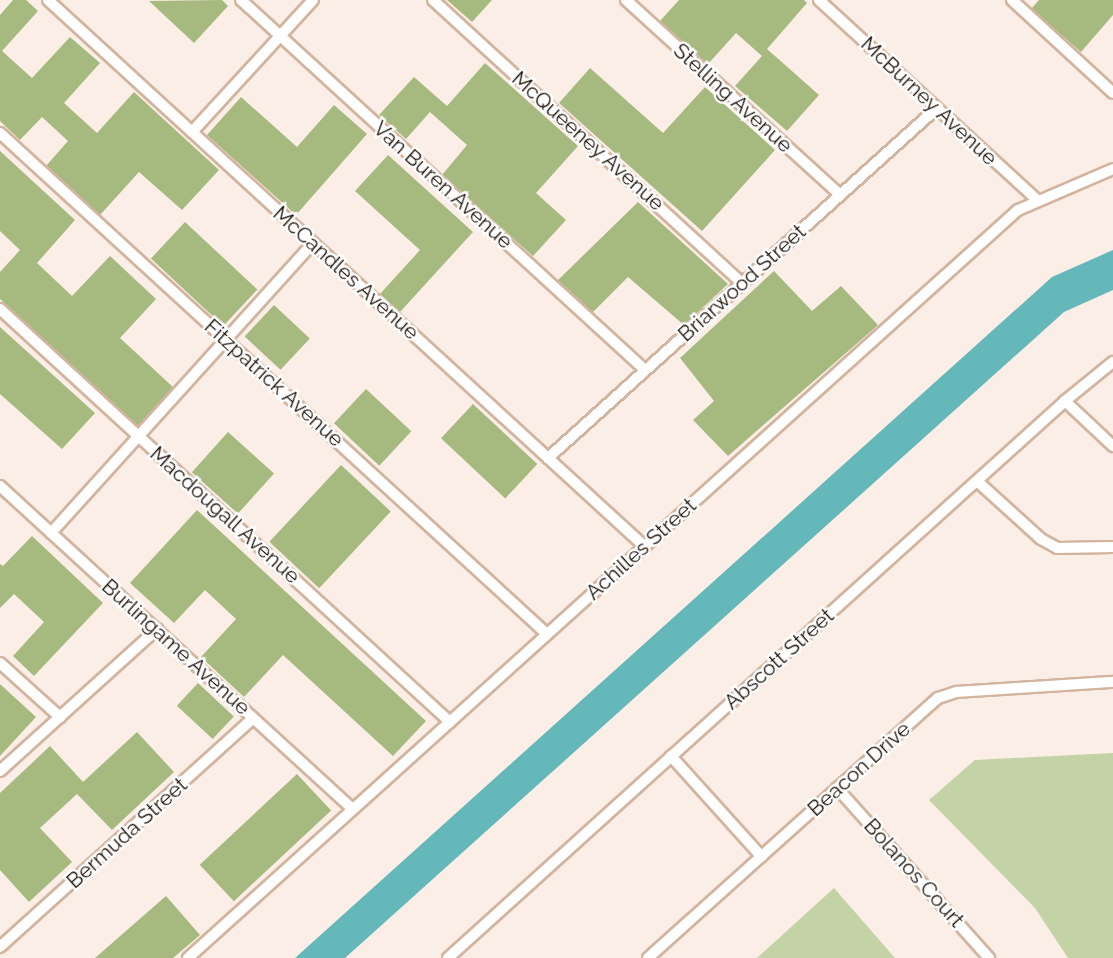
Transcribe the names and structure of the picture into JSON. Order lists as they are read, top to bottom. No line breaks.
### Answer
{"streets":{"street":["Stelling Avenue","McBurney Avenue","McQueeney Avenue","Van Buren Avenue","McCandles Avenue","Briarwood Street","Fitzpatrick Avenue","Macdougall Avenue","Achilles Street","Burlingame Avenue","Abscott Street","Beacon Drive","Bermuda Street","Bolanos Court"]},"crossings":[["Stelling Avenue","Briarwood Street"],["McBurney Avenue","Briarwood Street"],["McBurney Avenue","Achilles Street"],["McQueeney Avenue","Briarwood Street"],["Van Buren Avenue","Briarwood Street"],["McCandles Avenue","Briarwood Street"],["McCandles Avenue","Achilles Street"],["Fitzpatrick Avenue","Achilles Street"],["Macdougall Avenue","Achilles Street"],["Achilles Street","Burlingame Avenue"],["Burlingame Avenue","Bermuda Street"],["Beacon Drive","Bolanos Court"]]}
